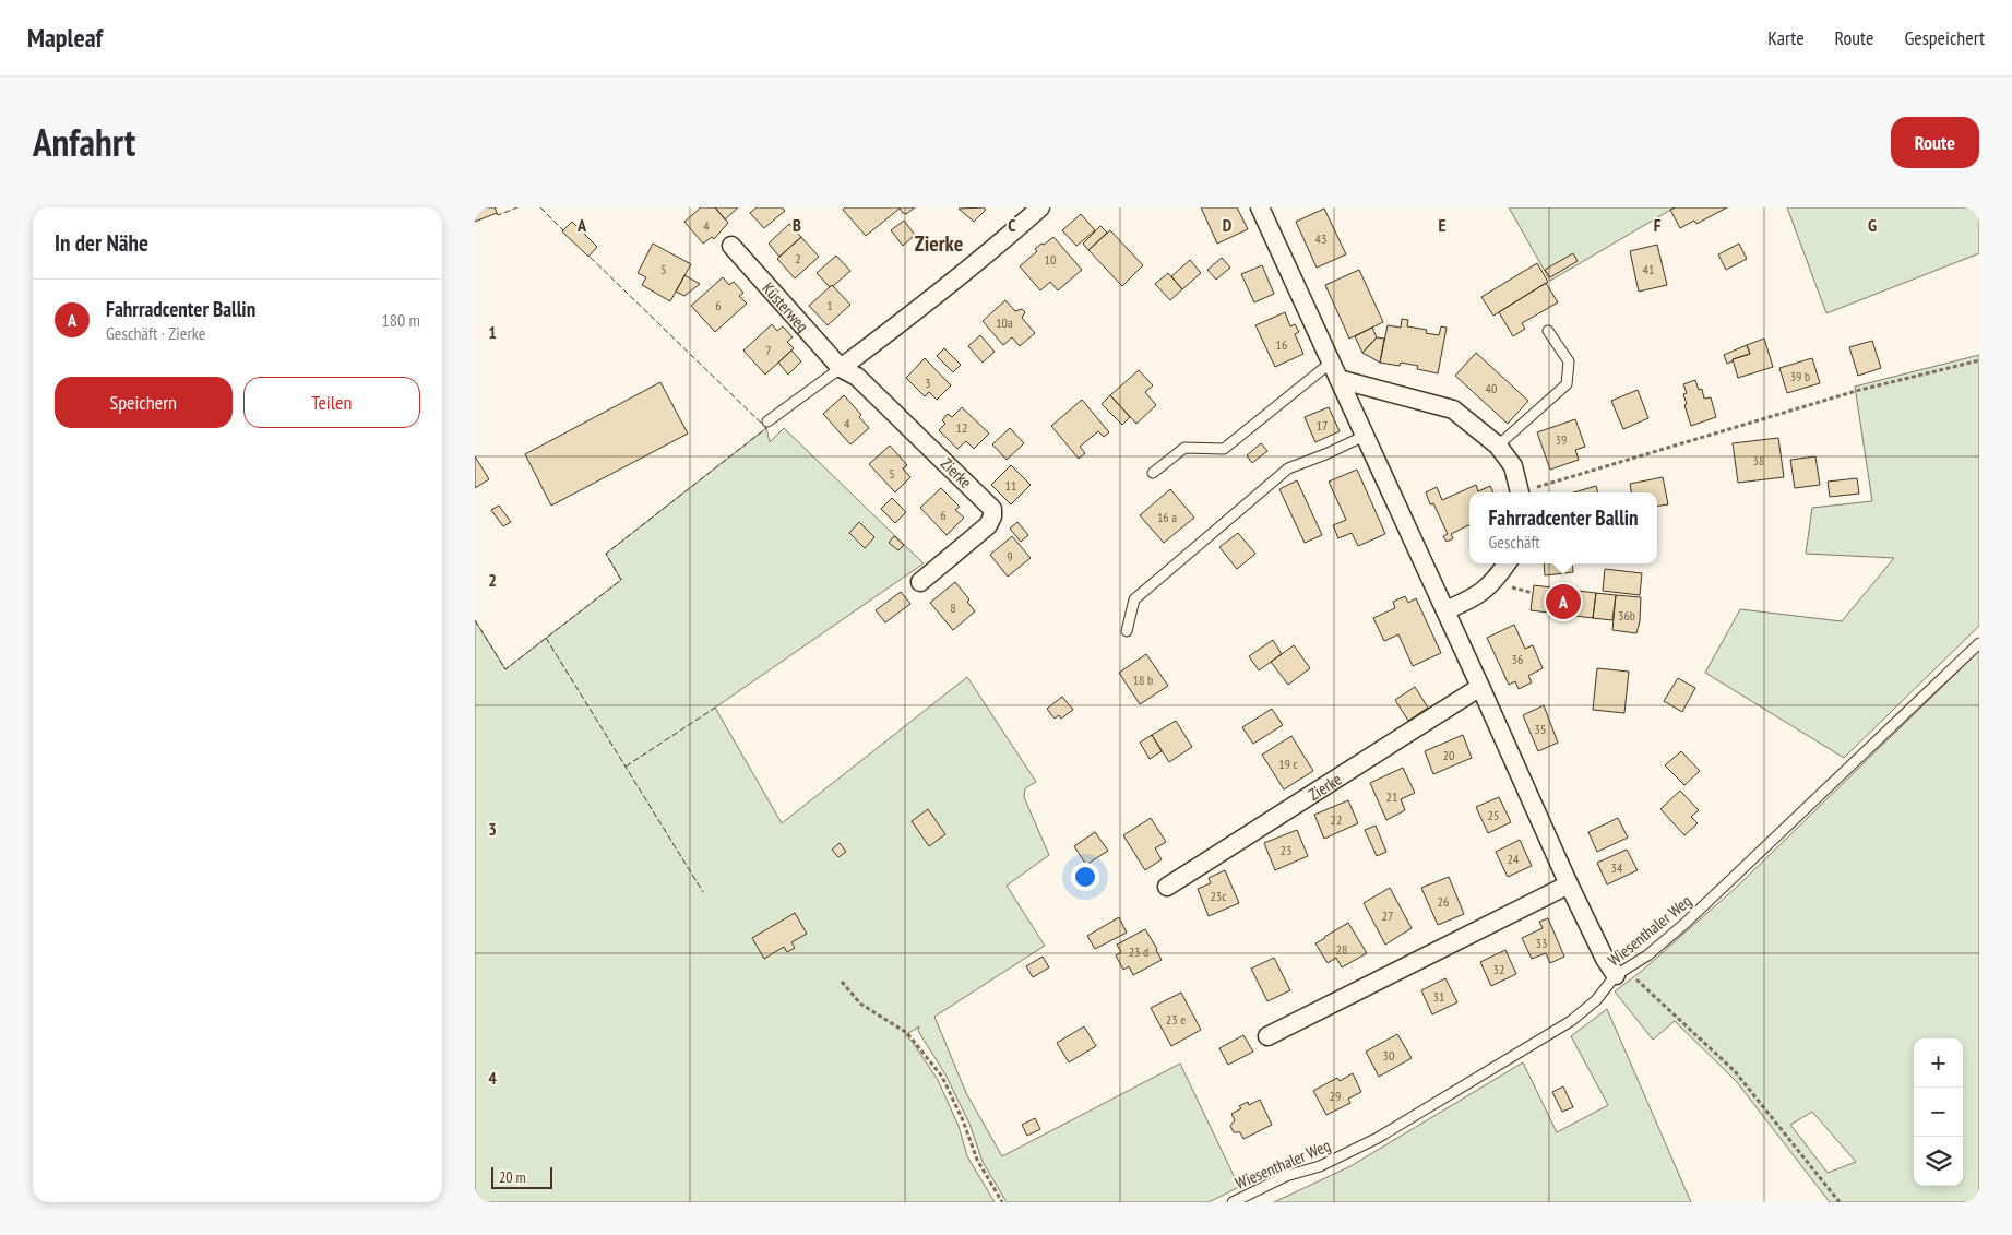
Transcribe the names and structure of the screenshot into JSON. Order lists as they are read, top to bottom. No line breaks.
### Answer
{"streets":{"street":["Küsterweg","Zierke"],"lane":["Wiesenthaler Weg"]},"crossings":[["Küsterweg","Zierke"]],"districts":["Zierke"],"house_numbers":["4","43","2","10","5","41","6","1","10a","16","7","39 b","3","40","4","17","12","39","38","5","11","6","16 a","9","8","36b","36","18 b","35","20","19 c","21","25","22","23","24","34","23c","26","27","33","28","23 d","32","31","23 e","30","29"],"scale_bar":"20 m","page":{"header":"Mapleaf","nav":["Karte","Route","Gespeichert"],"title":"Anfahrt","buttons":["Route",["Speichern","Teilen"]],"heading":"In der Nähe","list":[{"mark":"A","name":"Fahrradcenter Ballin","note":"Geschäft · Zierke","value":"180 m"}],"popup":["Fahrradcenter Ballin","Geschäft"],"pins":"A","map_buttons":["+","−"],"scale":"20 m"},"grid":{"columns":["A","B","C","D","E","F","G"],"rows":["1","2","3","4"]}}
